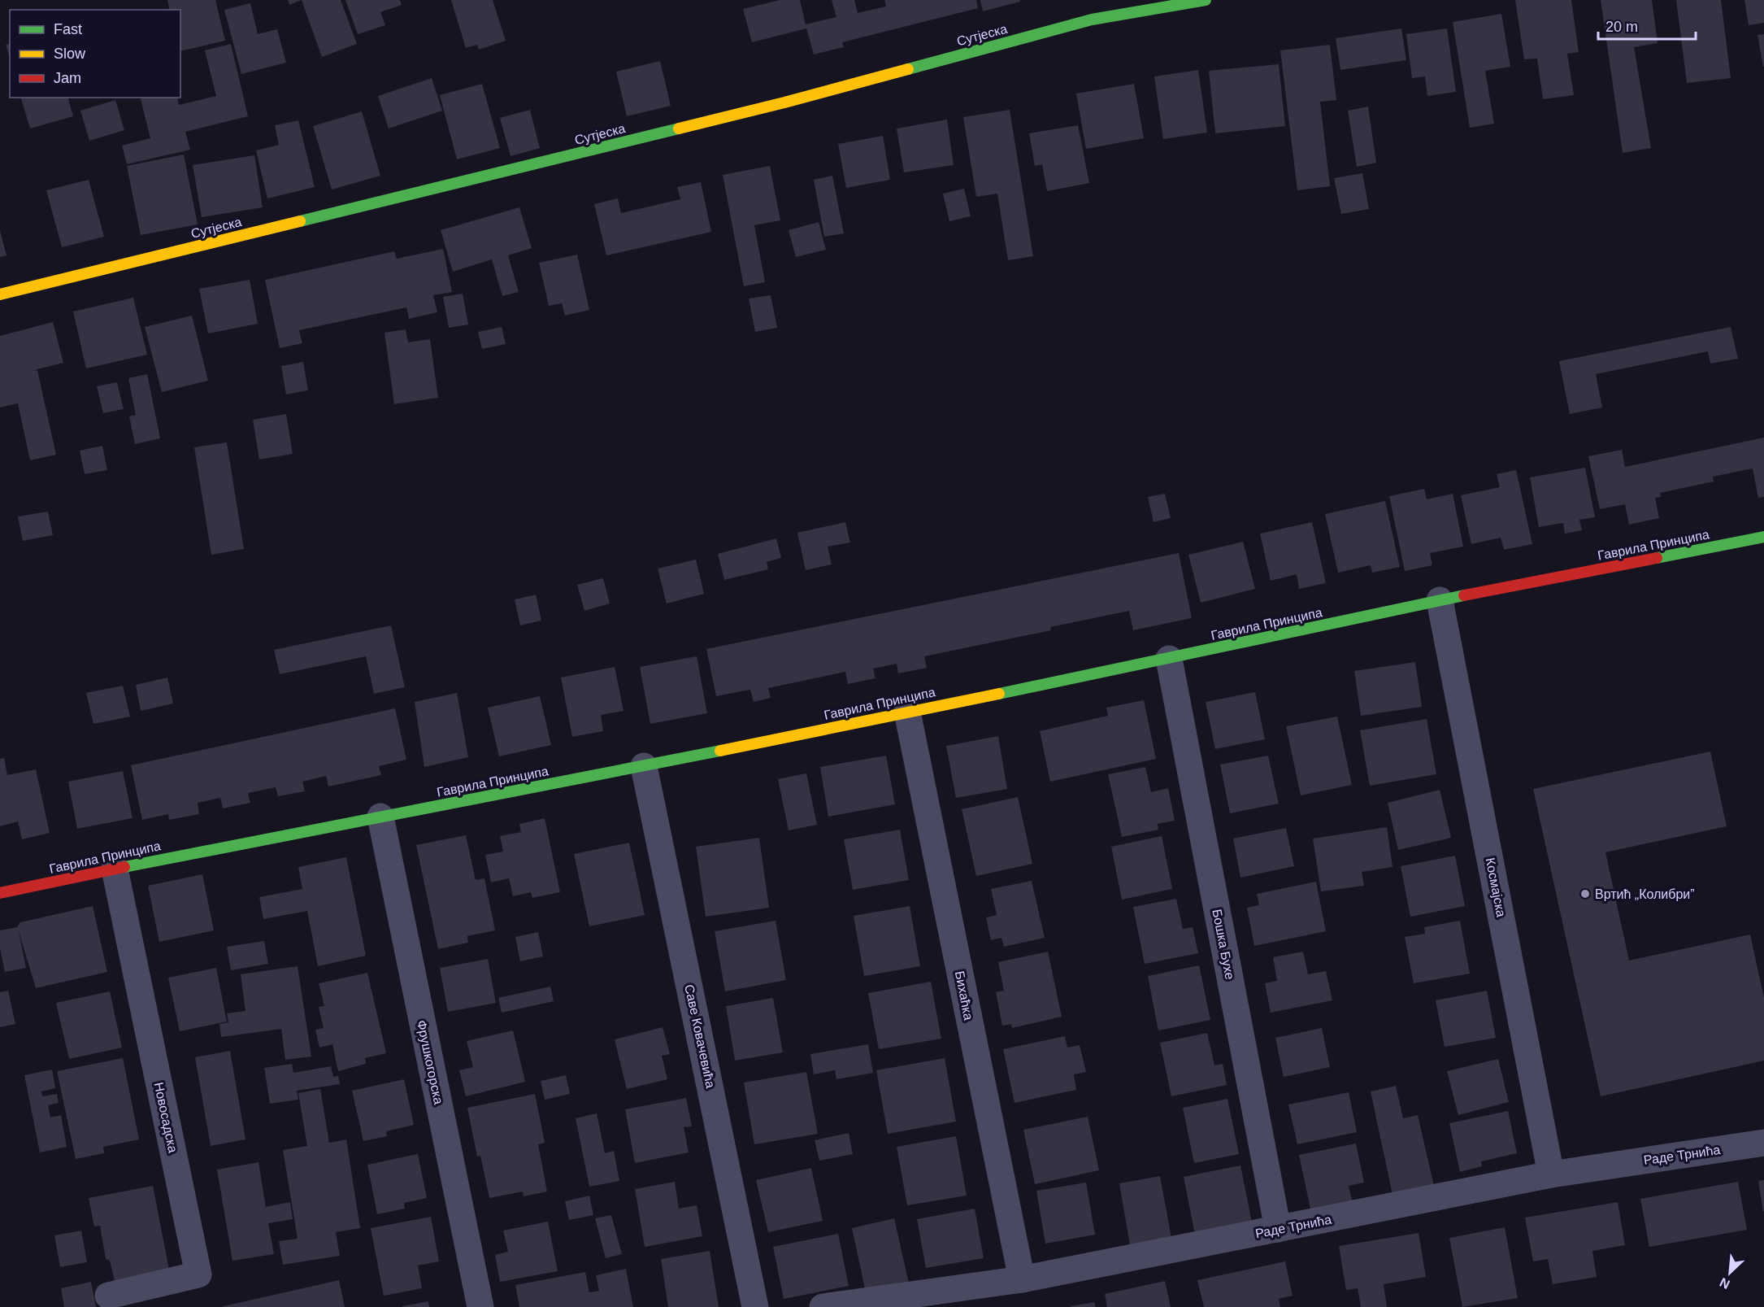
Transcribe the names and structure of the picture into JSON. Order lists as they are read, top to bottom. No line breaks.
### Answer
{"streets":{"street":["Сутјеска","Гаврила Принципа","Космајска","Бошка Бухе","Бихаћка","Саве Ковачевића","Фрушкогорска","Новосадска","Раде Трнића"]},"crossings":[["Гаврила Принципа","Космајска"],["Гаврила Принципа","Бошка Бухе"],["Гаврила Принципа","Бихаћка"],["Гаврила Принципа","Саве Ковачевића"],["Гаврила Принципа","Фрушкогорска"],["Гаврила Принципа","Новосадска"],["Космајска","Раде Трнића"],["Бошка Бухе","Раде Трнића"],["Бихаћка","Раде Трнића"]],"places":["Вртић „Колибри”"],"legend":["Fast","Slow","Jam"],"scale_bar":"20 m","north":"bottom left"}
